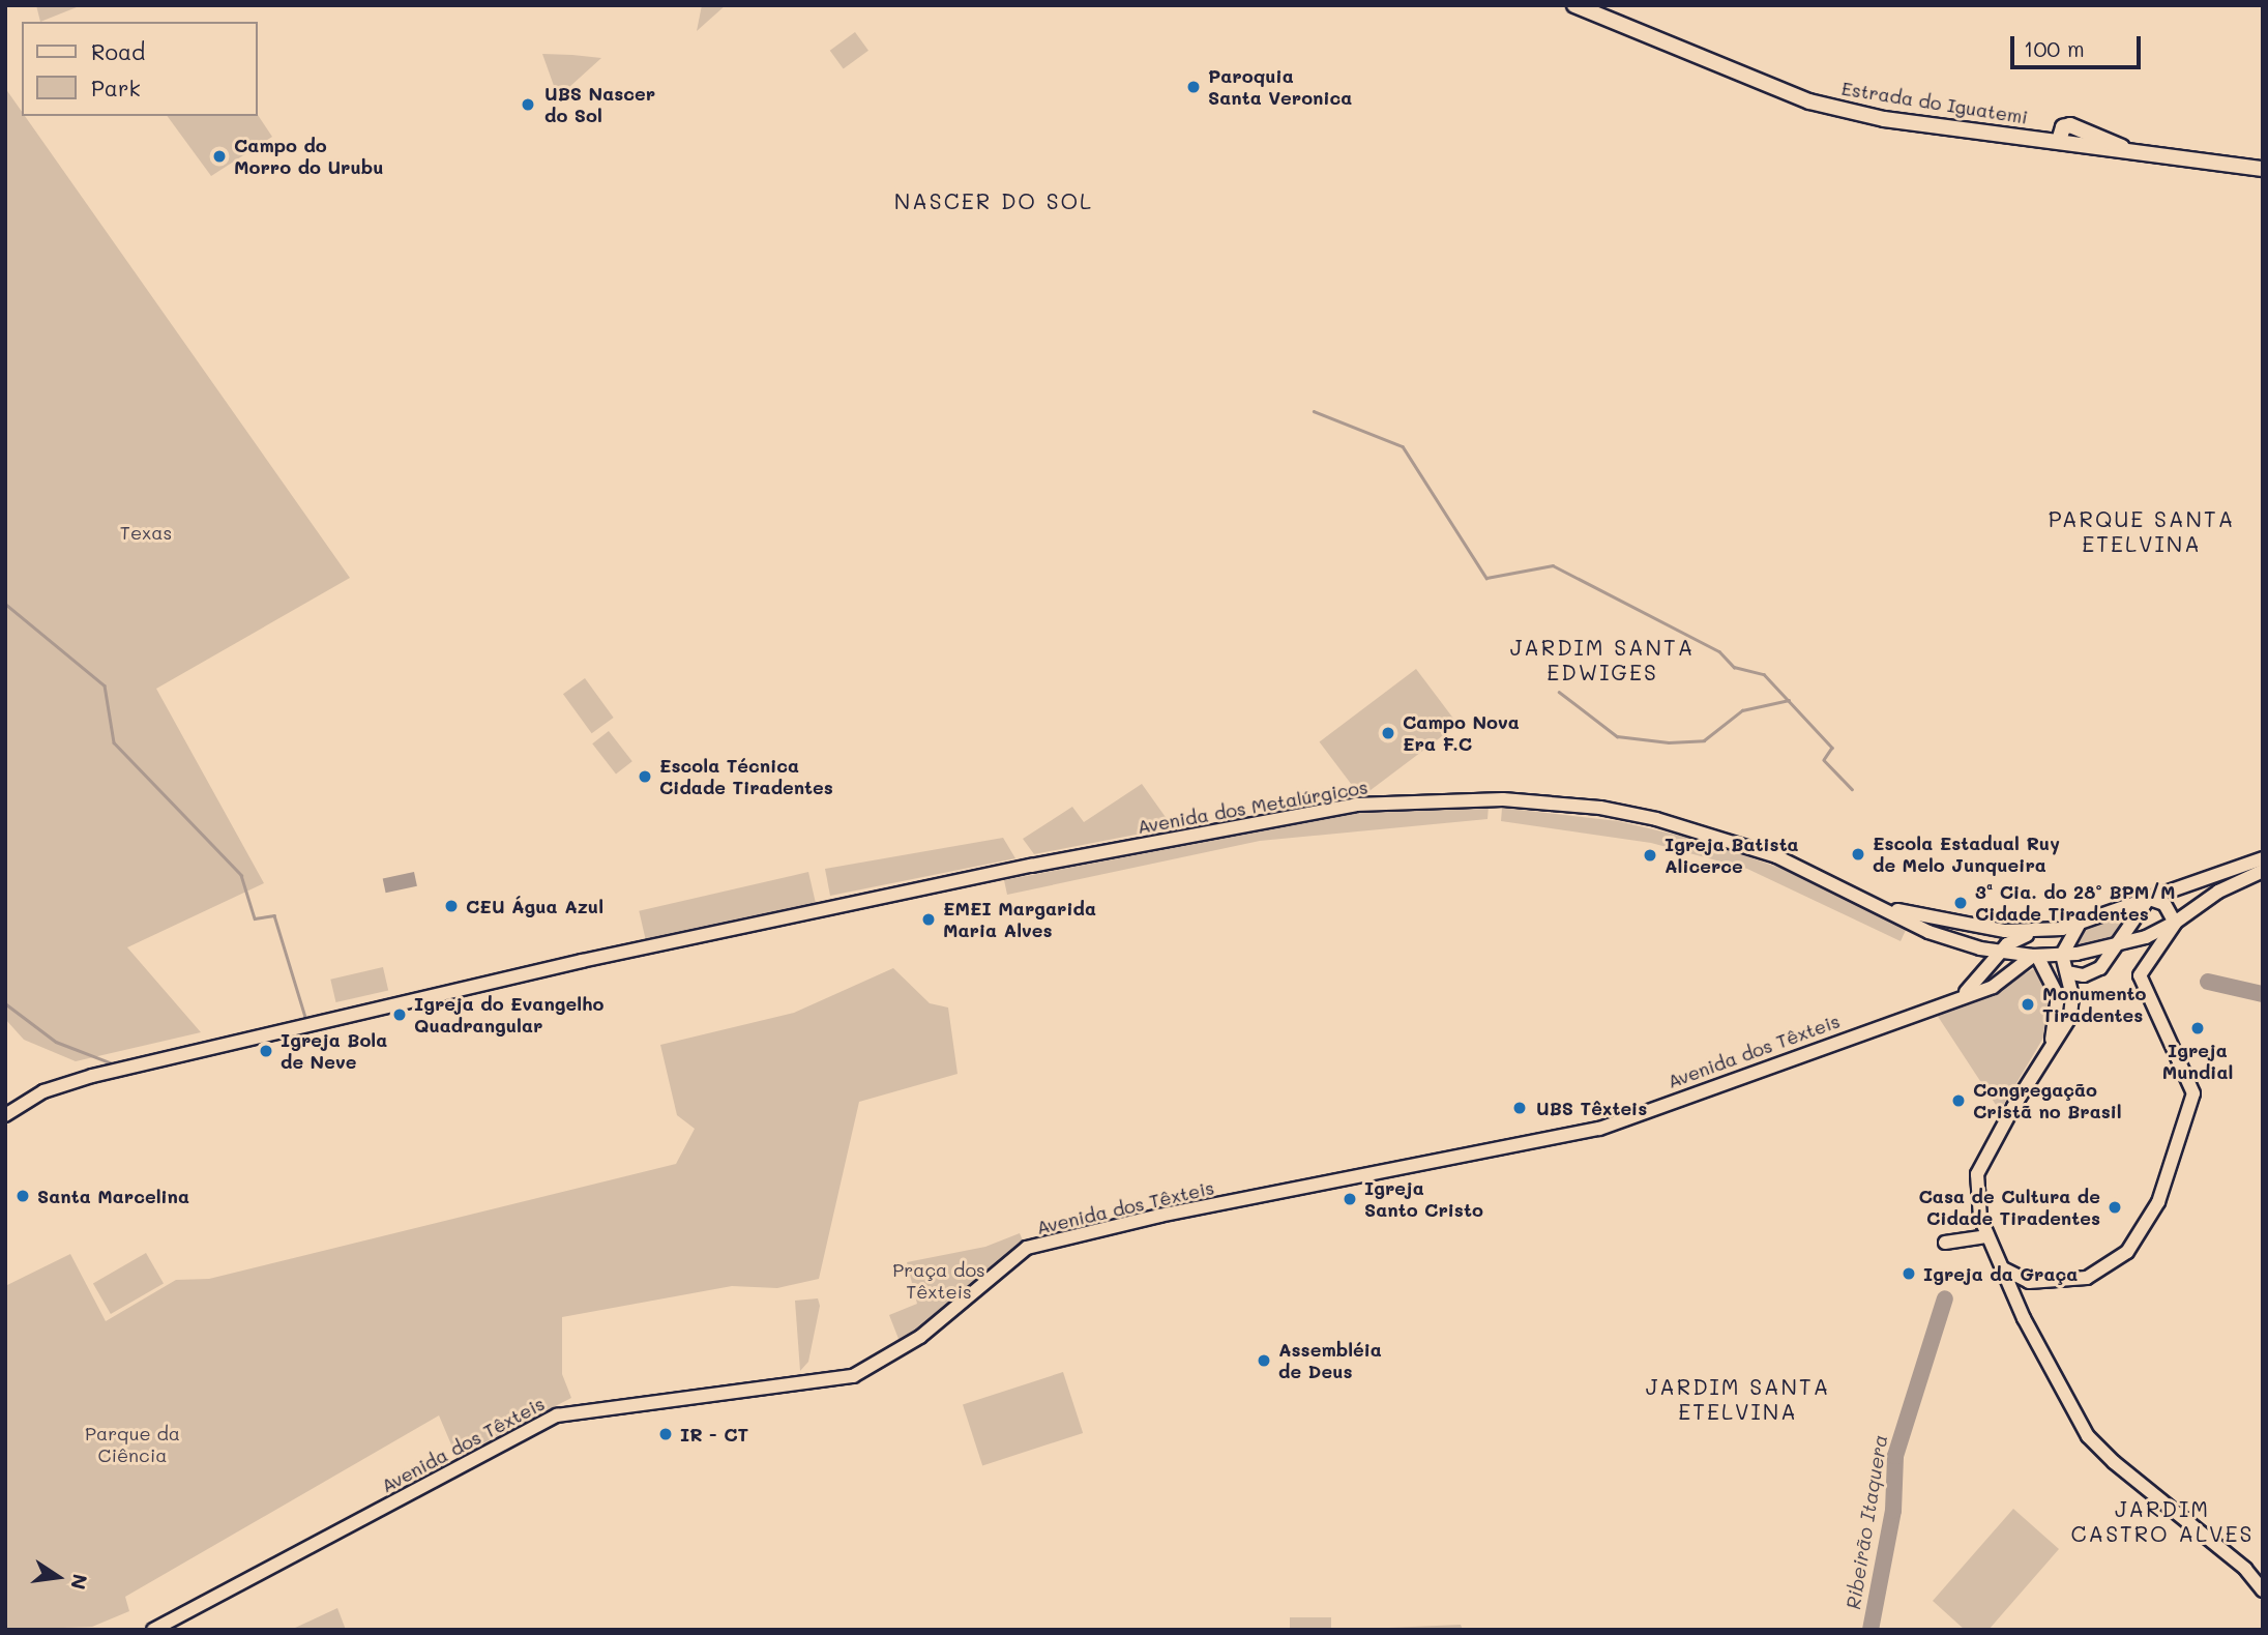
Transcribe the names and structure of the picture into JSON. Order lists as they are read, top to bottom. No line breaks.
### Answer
{"streets":{"main road":["Estrada do Iguatemi","Avenida dos Metalúrgicos","Avenida dos Têxteis"]},"crossings":[["Avenida dos Metalúrgicos","Avenida dos Têxteis"]],"districts":["NASCER DO SOL","PARQUE SANTA ETELVINA","JARDIM SANTA EDWIGES","JARDIM SANTA ETELVINA","JARDIM CASTRO ALVES"],"water":["Ribeirão Itaquera"],"parks":["Texas","Praça dos Têxteis","Parque da Ciência"],"places":["Paroquia Santa Veronica","UBS Nascer do Sol","Campo do Morro do Urubu","Campo Nova Era F.C","Escola Técnica Cidade Tiradentes","Escola Estadual Ruy de Melo Junqueira","Igreja Batista Alicerce","3ª Cia. do 28º BPM/M Cidade Tiradentes","CEU Água Azul","EMEI Margarida Maria Alves","Monumento Tiradentes","Igreja do Evangelho Quadrangular","Igreja Mundial","Igreja Bola de Neve","Congregação Cristã no Brasil","UBS Têxteis","Santa Marcelina","Igreja Santo Cristo","Casa de Cultura de Cidade Tiradentes","Igreja da Graça","Assembléia de Deus","IR - CT"],"legend":["Road","Park"],"scale_bar":"100 m","north":"right"}
